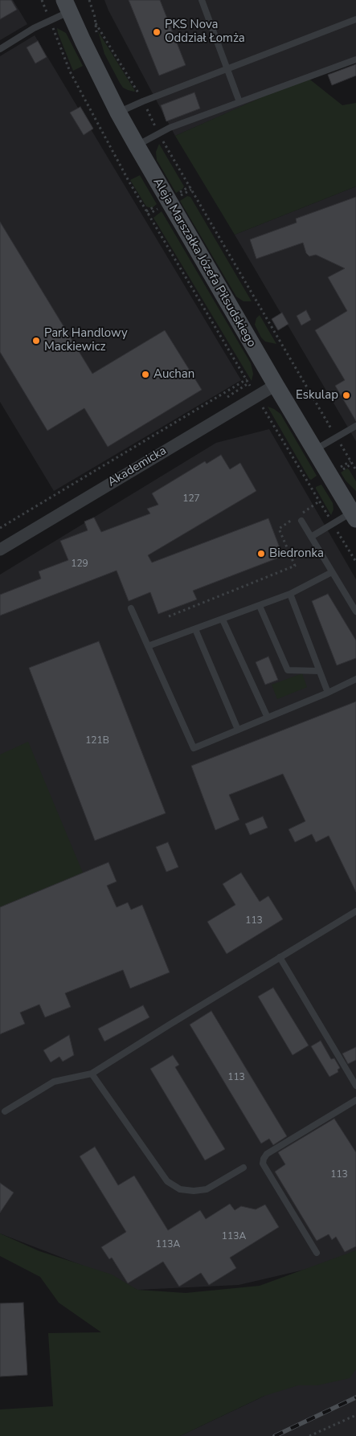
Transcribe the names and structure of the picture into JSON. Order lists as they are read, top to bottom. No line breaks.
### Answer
{"streets":{"street":["Aleja Marszałka Józefa Piłsudskiego","Akademicka"]},"crossings":[["Aleja Marszałka Józefa Piłsudskiego","Akademicka"]],"places":["PKS Nova Oddział Łomża","Park Handlowy Mackiewicz","Auchan","Eskulap","Biedronka"],"house_numbers":["127","129","121B","113","113","113","113A","113A"]}
